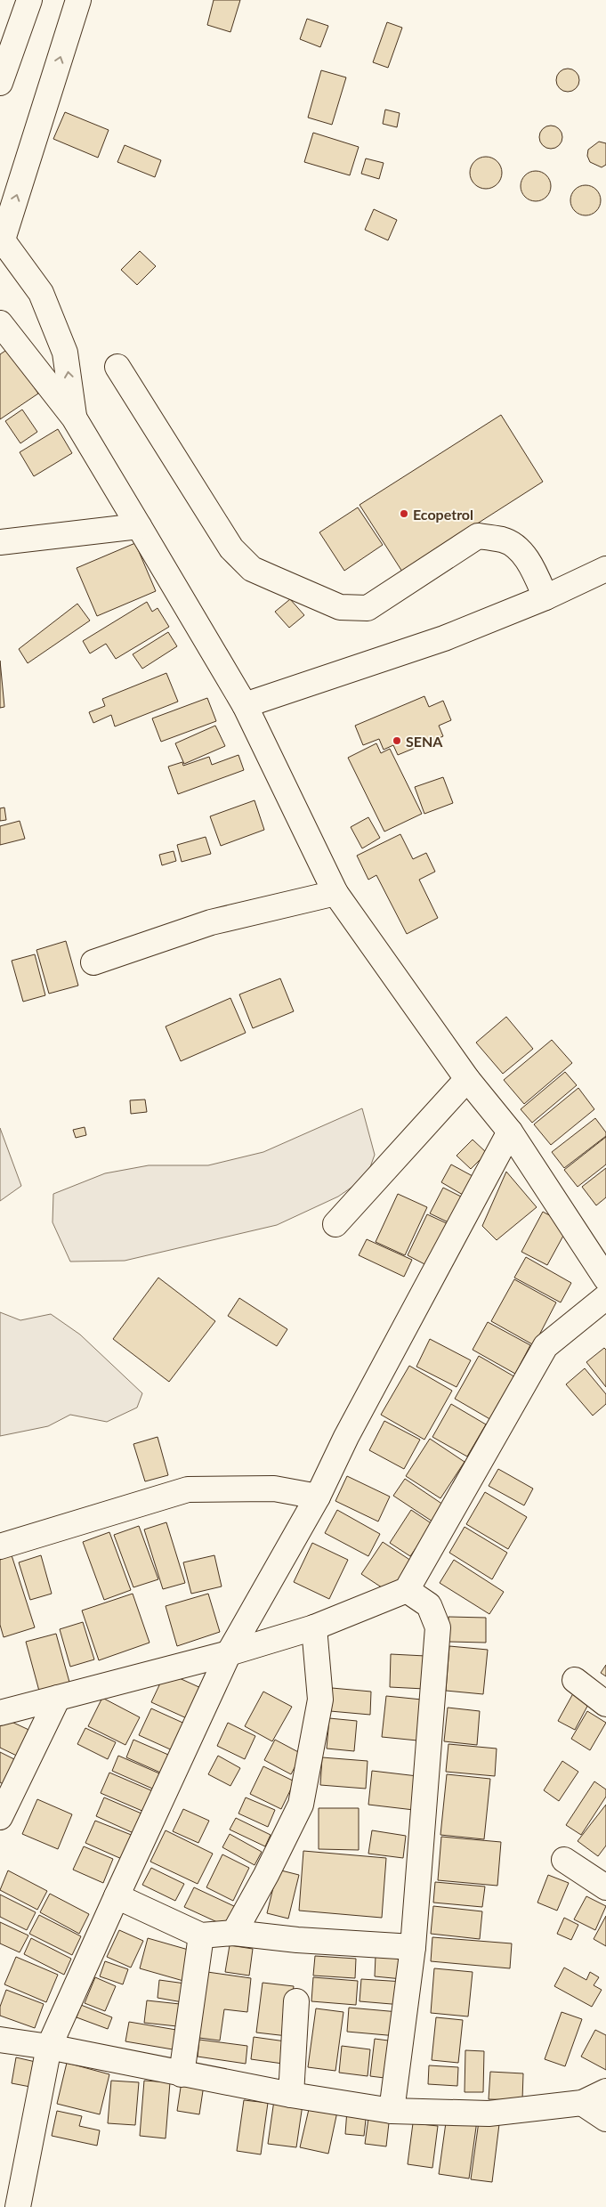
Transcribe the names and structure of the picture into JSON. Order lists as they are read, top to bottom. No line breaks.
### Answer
{"places":["Ecopetrol","SENA"]}
